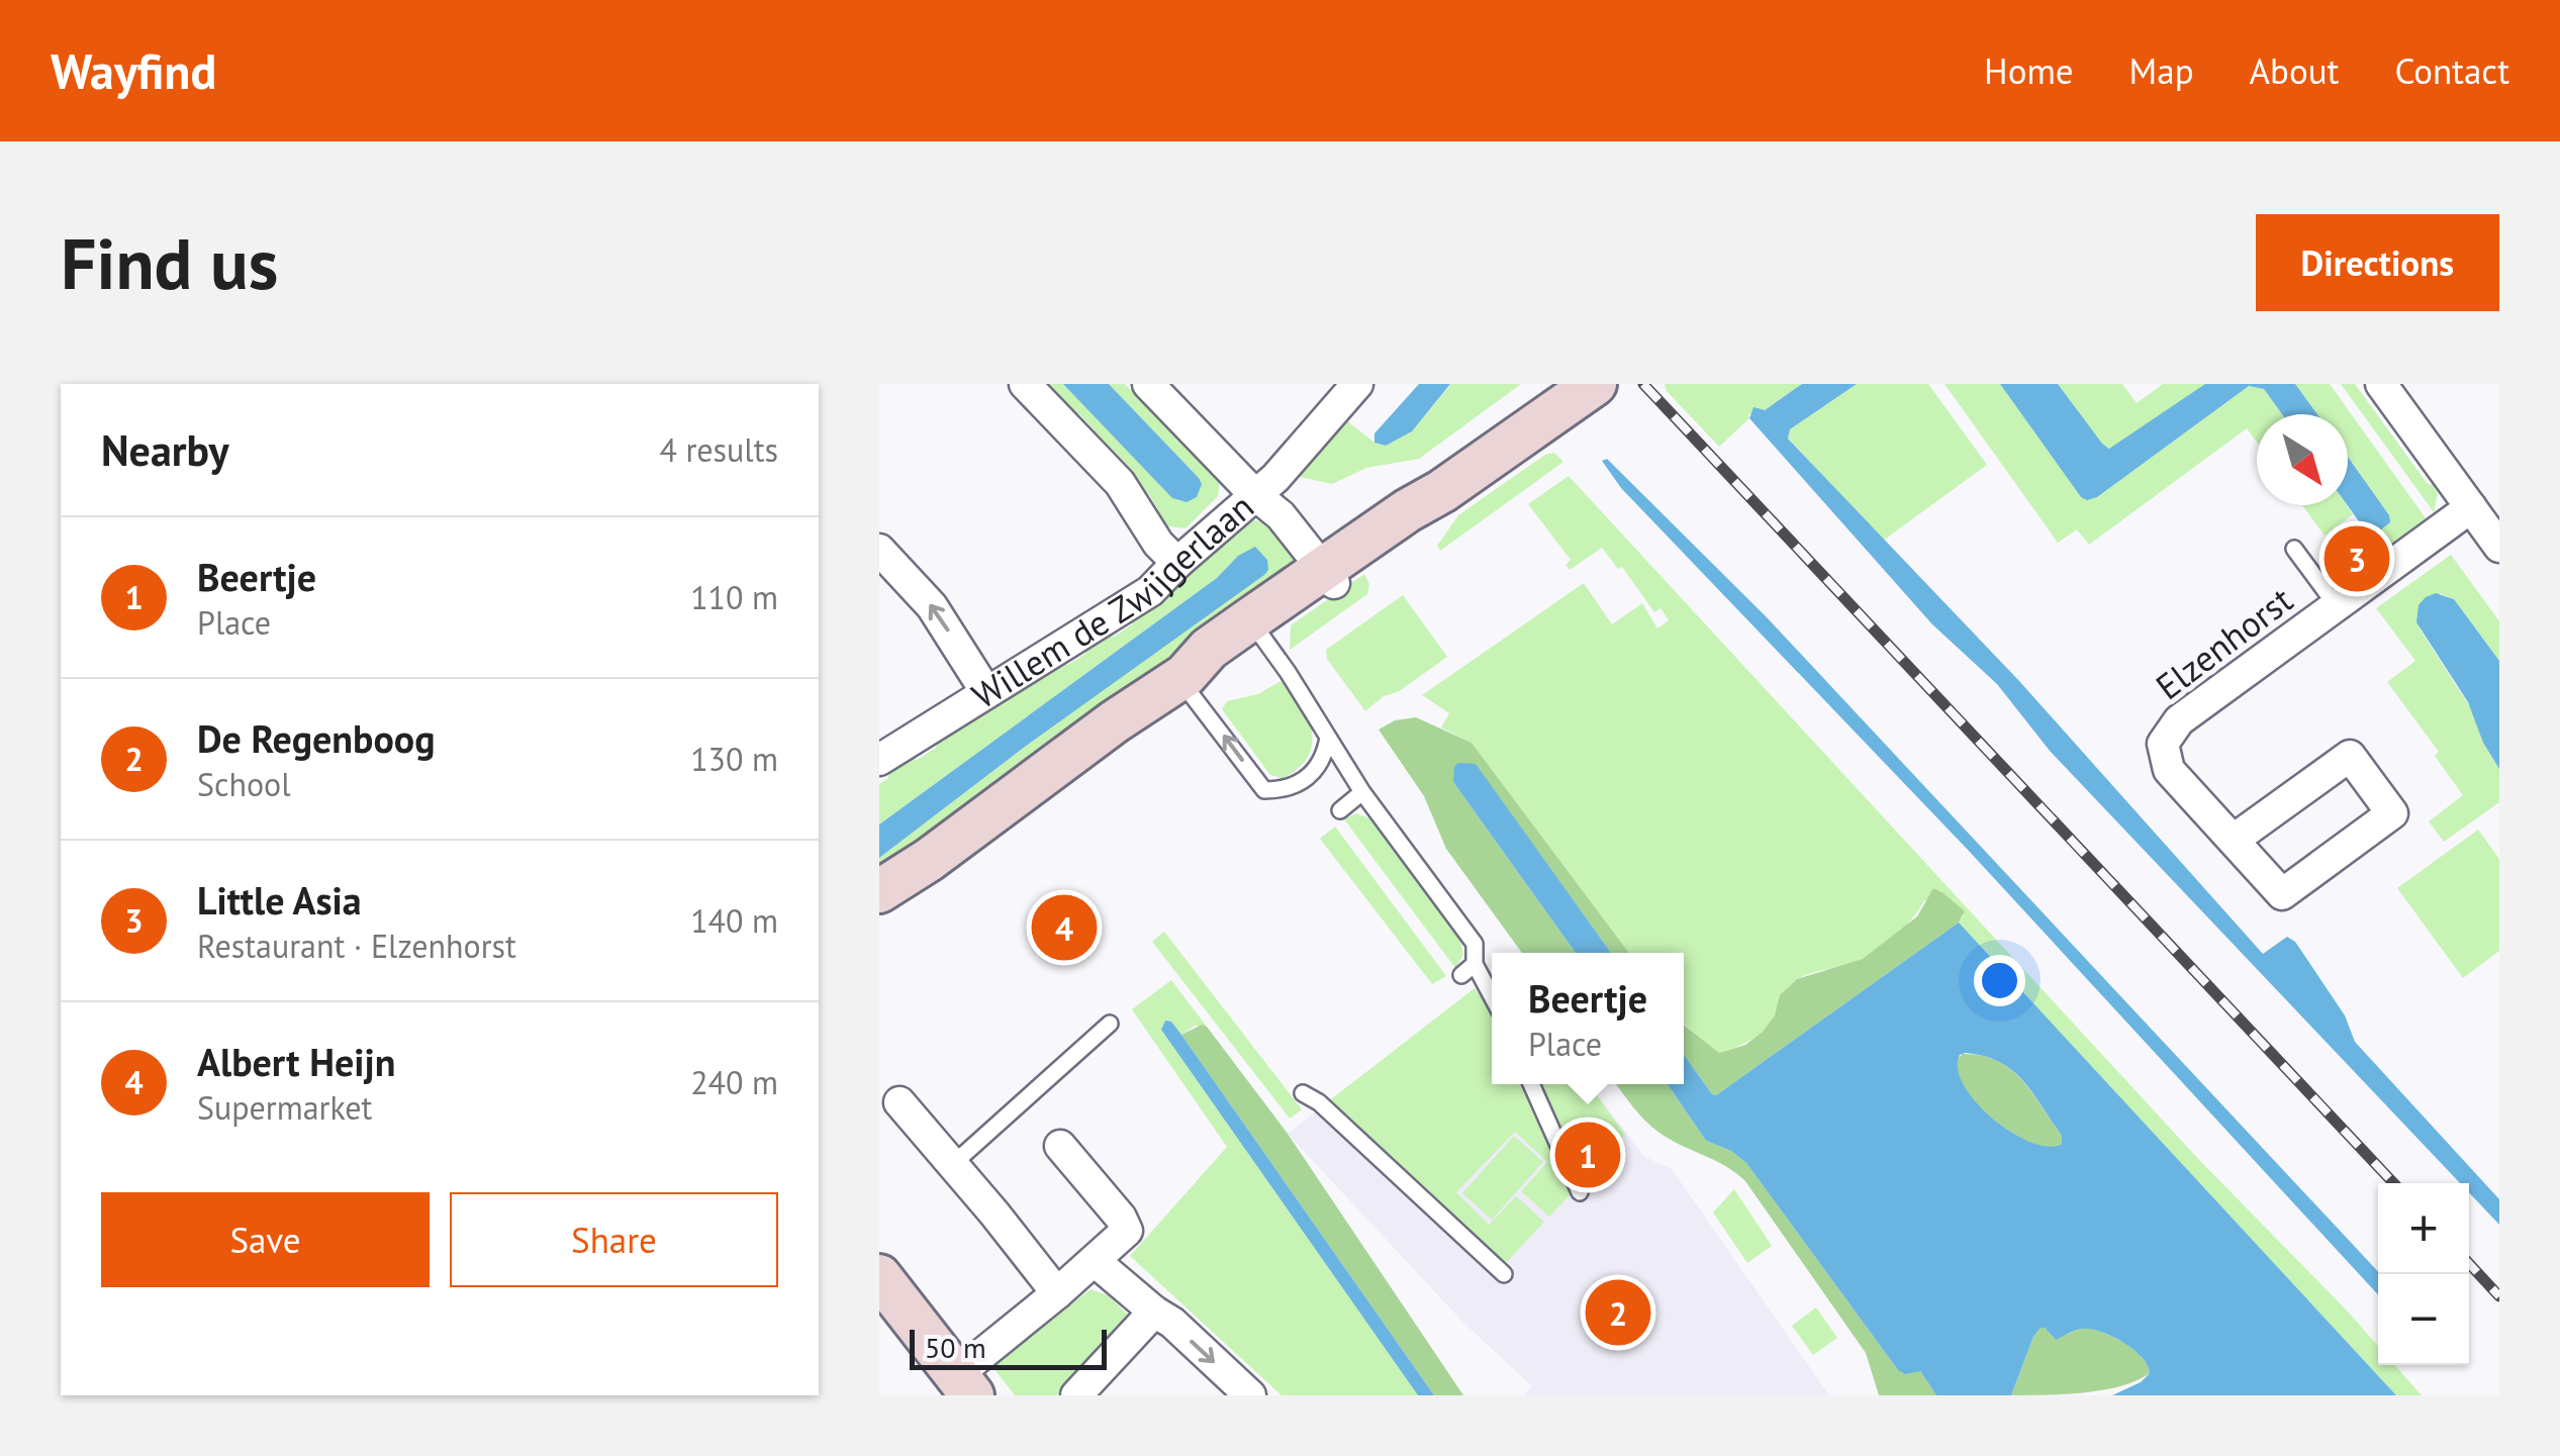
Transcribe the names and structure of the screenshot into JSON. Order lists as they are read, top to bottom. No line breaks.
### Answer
{"streets":{"street":["Willem de Zwijgerlaan","Elzenhorst"]},"scale_bar":"50 m","north":"bottom right","page":{"header":"Wayfind","nav":["Home","Map","About","Contact"],"buttons":["Directions",["Save","Share"]],"title":"Find us","heading":["Nearby","4 results"],"list":[{"mark":"1","name":"Beertje","note":"Place","value":"110 m"},{"mark":"2","name":"De Regenboog","note":"School","value":"130 m"},{"mark":"3","name":"Little Asia","note":"Restaurant · Elzenhorst","value":"140 m"},{"mark":"4","name":"Albert Heijn","note":"Supermarket","value":"240 m"}],"pins":["3","4","1","2"],"popup":["Beertje","Place"],"map_buttons":["+","−"],"scale":"50 m"}}
